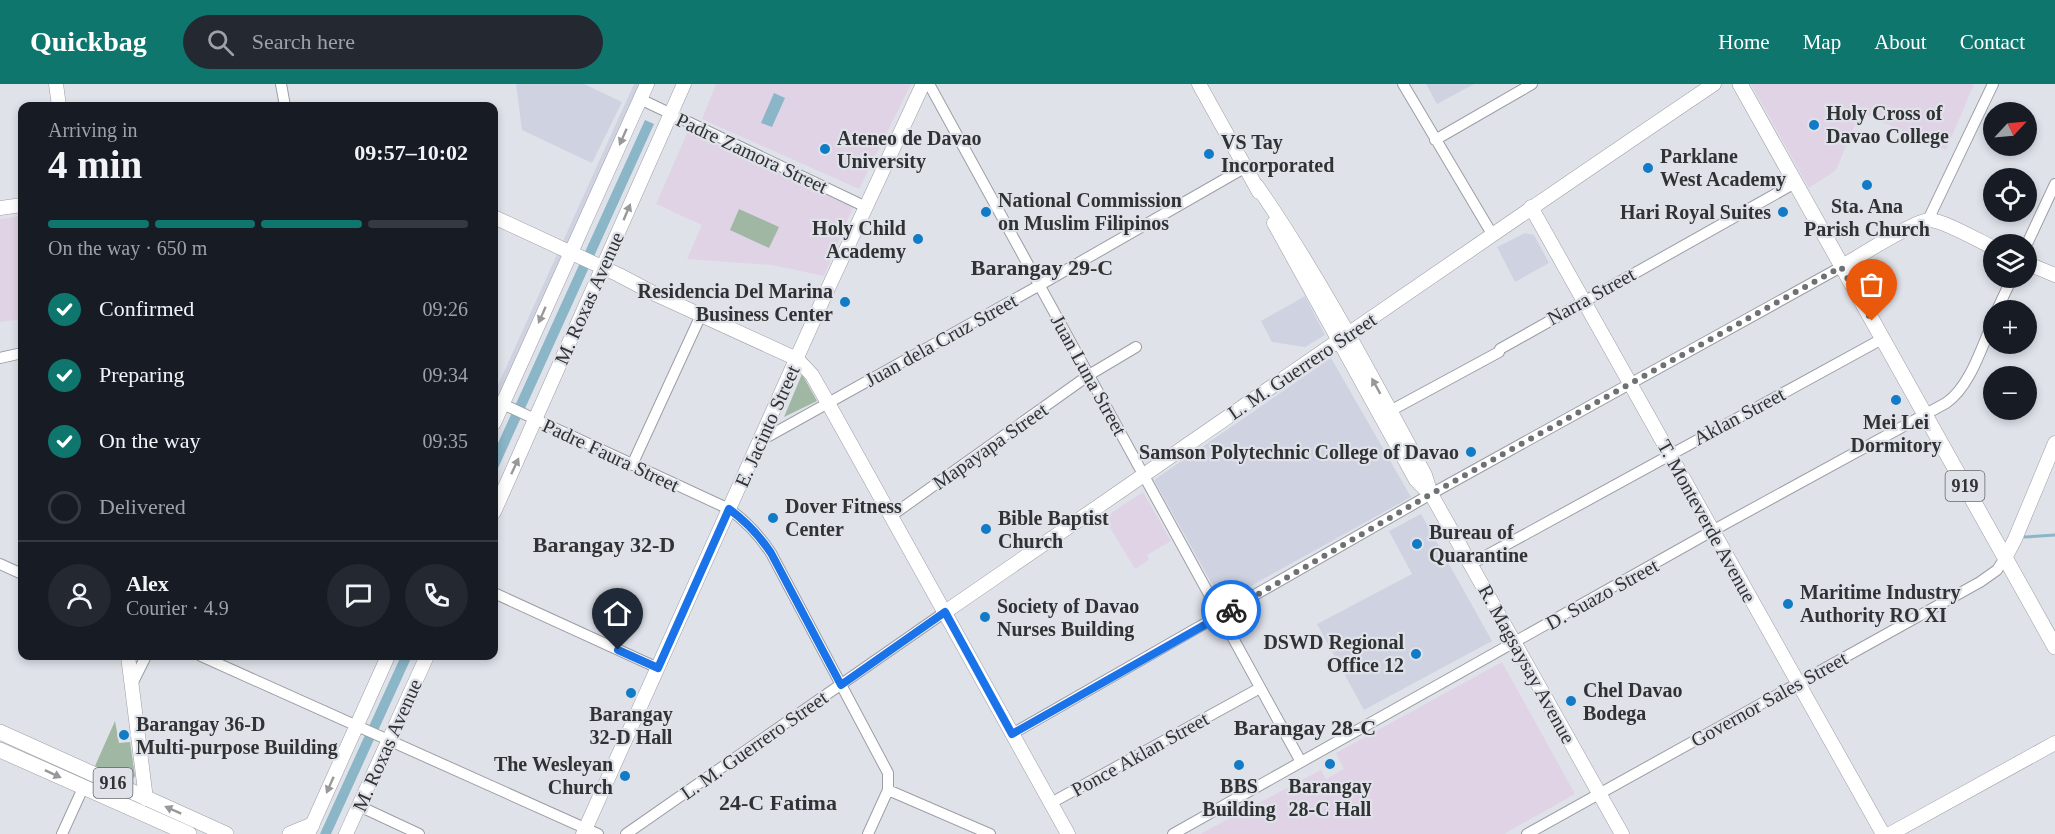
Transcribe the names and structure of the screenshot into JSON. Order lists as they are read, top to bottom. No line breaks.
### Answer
{"streets":{"main road":["919","916"],"street":["Padre Zamora Street","Narra Street","M. Roxas Avenue","Juan dela Cruz Street","L. M. Guerrero Street","Juan Luna Street","Aklan Street","E. Jacinto Street","Mapayapa Street","Padre Faura Street","T. Monteverde Avenue","D. Suazo Street","R. Magsaysay Avenue","Governor Sales Street","Ponce Aklan Street"]},"crossings":[["Padre Zamora Street","M. Roxas Avenue"],["Padre Zamora Street","E. Jacinto Street"],["Narra Street","919"],["Narra Street","T. Monteverde Avenue"],["Narra Street","R. Magsaysay Avenue"],["M. Roxas Avenue","Padre Faura Street"],["Juan dela Cruz Street","Juan Luna Street"],["Juan dela Cruz Street","E. Jacinto Street"],["Juan dela Cruz Street","R. Magsaysay Avenue"],["L. M. Guerrero Street","Juan Luna Street"],["L. M. Guerrero Street","Padre Faura Street"],["L. M. Guerrero Street","T. Monteverde Avenue"],["L. M. Guerrero Street","R. Magsaysay Avenue"],["Juan Luna Street","Mapayapa Street"],["Juan Luna Street","D. Suazo Street"],["Juan Luna Street","Ponce Aklan Street"],["Aklan Street","919"],["Aklan Street","T. Monteverde Avenue"],["Aklan Street","R. Magsaysay Avenue"],["E. Jacinto Street","Padre Faura Street"],["919","D. Suazo Street"],["919","Governor Sales Street"],["T. Monteverde Avenue","D. Suazo Street"],["T. Monteverde Avenue","Governor Sales Street"],["D. Suazo Street","R. Magsaysay Avenue"],["R. Magsaysay Avenue","Governor Sales Street"]],"districts":["Barangay 29-C","Barangay 32-D","Barangay 28-C","24-C Fatima"],"places":["Holy Cross of Davao College","Ateneo de Davao University","VS Tay Incorporated","Parklane West Academy","Sta. Ana Parish Church","National Commission on Muslim Filipinos","Hari Royal Suites","Holy Child Academy","Residencia Del Marina Business Center","Mei Lei Dormitory","Samson Polytechnic College of Davao","Dover Fitness Center","Bible Baptist Church","Bureau of Quarantine","Maritime Industry Authority RO XI","Society of Davao Nurses Building","DSWD Regional Office 12","Barangay 32-D Hall","Chel Davao Bodega","Barangay 36-D Multi-purpose Building","Barangay 28-C Hall","BBS Building","The Wesleyan Church"],"north":"top right","page":{"header":"Quickbag","search":"Search here","nav":["Home","Map","About","Contact"],"map_buttons":["+","−"],"heading":["4 min","Arriving in","09:57–10:02"],"panel":["Alex","Courier · 4.9"],"bar":"On the way · 650 m","list":[["Confirmed","09:26"],["Preparing","09:34"],["On the way","09:35"],"Delivered"]}}
